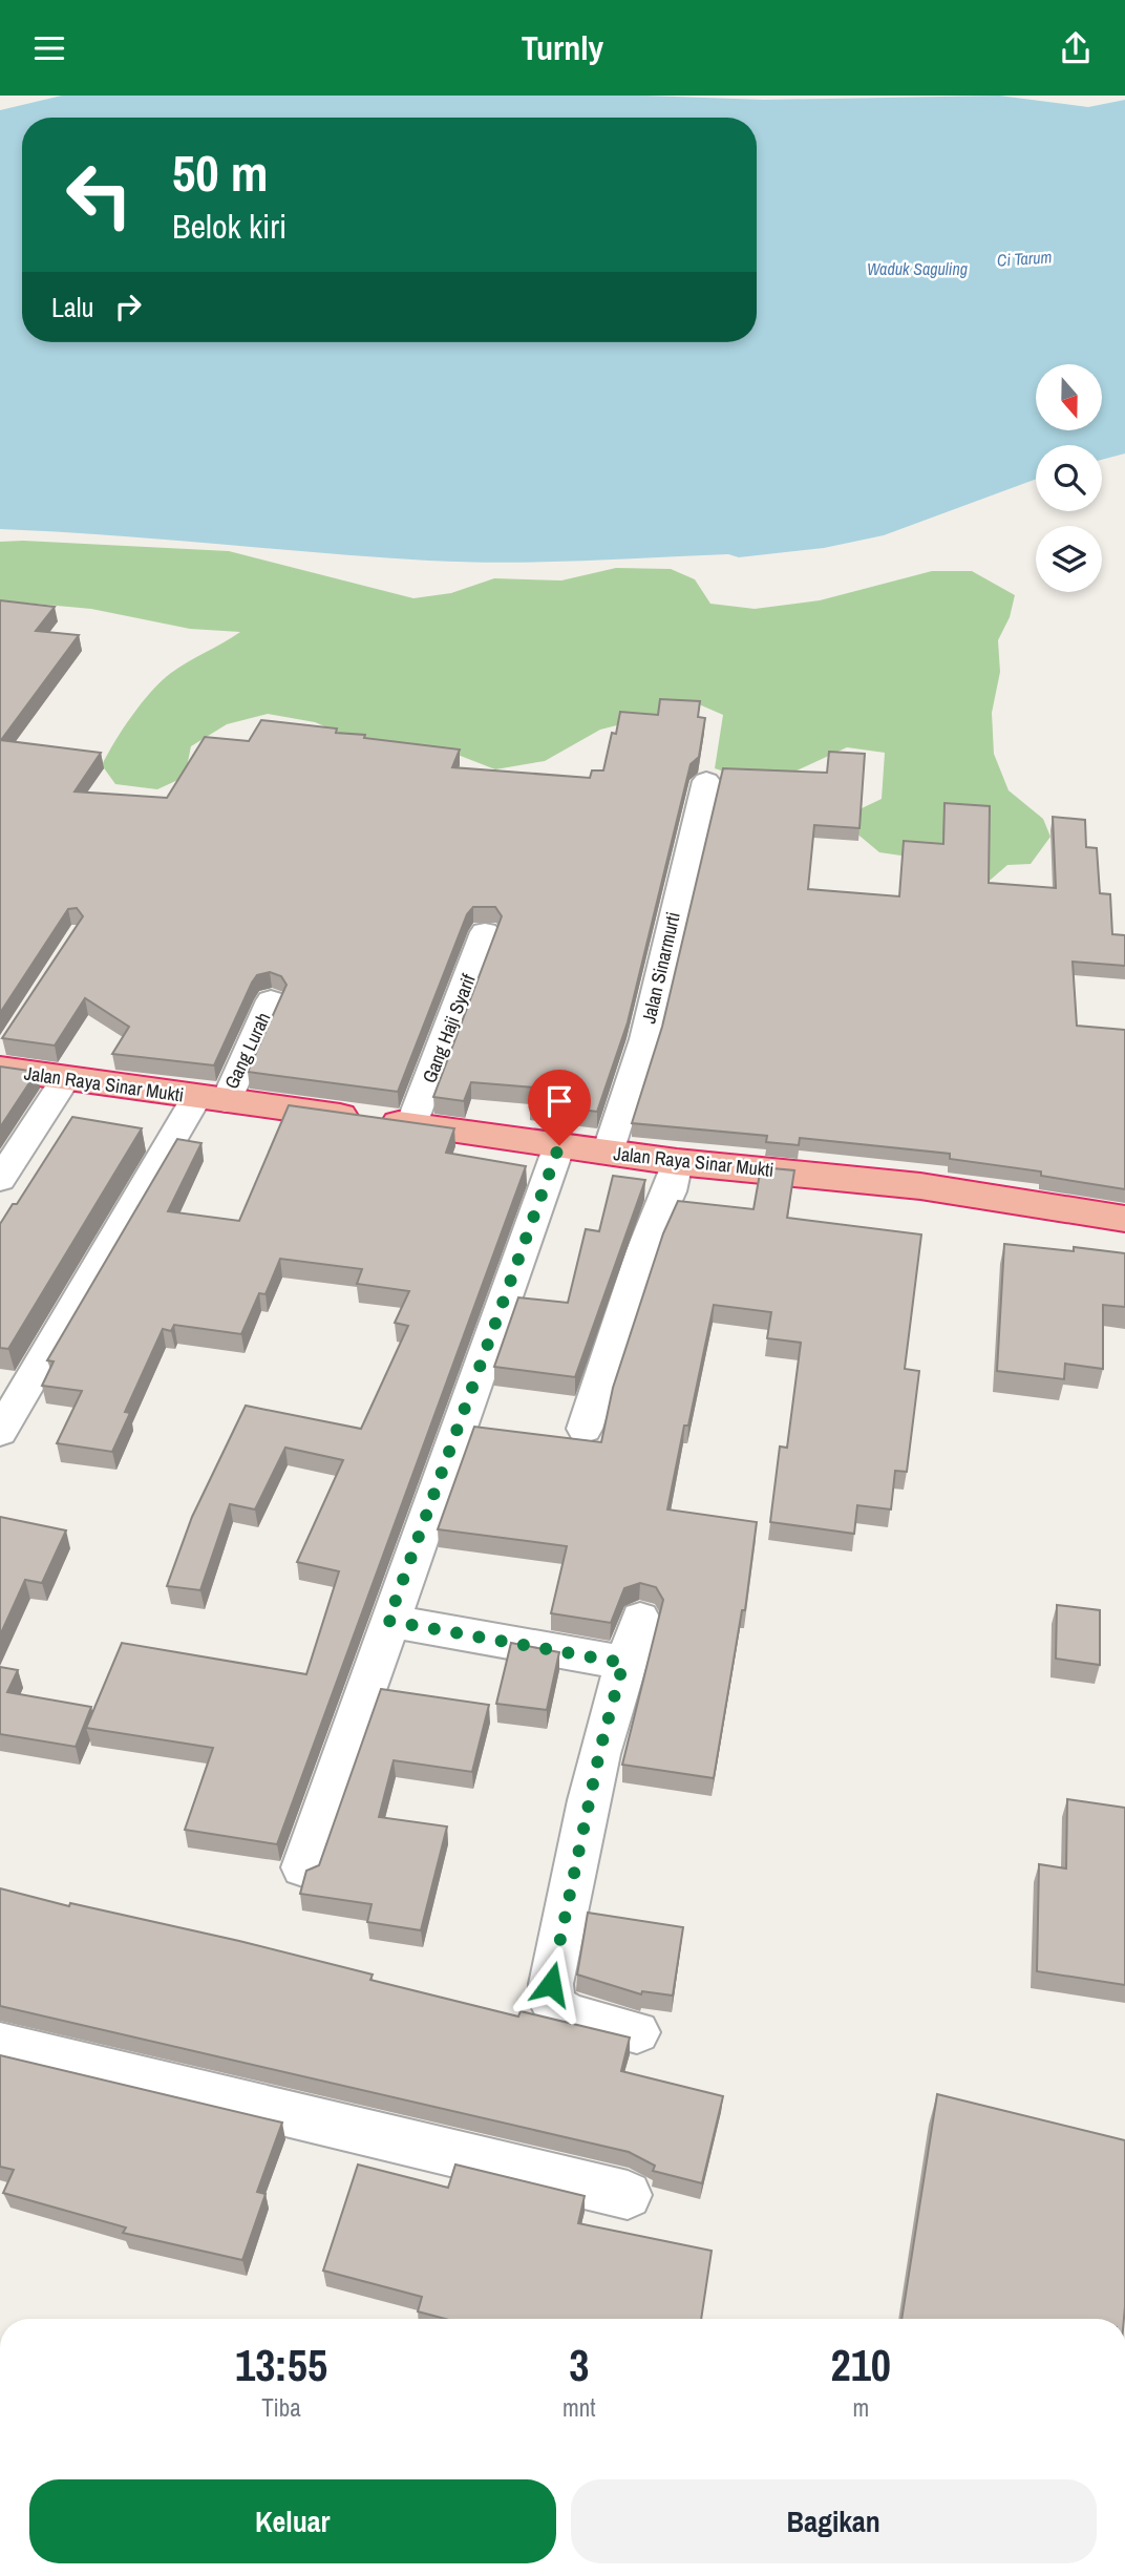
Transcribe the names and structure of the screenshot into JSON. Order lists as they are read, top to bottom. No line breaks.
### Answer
{"streets":{"highway":["Jalan Raya Sinar Mukti"],"street":["Jalan Sinarmurti","Gang Haji Syarif","Gang Lurah"]},"crossings":[["Jalan Sinarmurti","Jalan Raya Sinar Mukti"],["Gang Haji Syarif","Jalan Raya Sinar Mukti"],["Gang Lurah","Jalan Raya Sinar Mukti"]],"water":["Ci Tarum","Waduk Saguling"],"north":"bottom","page":{"header":"Turnly","turn":["50 m","Belok kiri"],"then":"Lalu","eta":["13:55","Tiba","3","mnt","210","m"],"buttons":["Keluar","Bagikan"]}}
